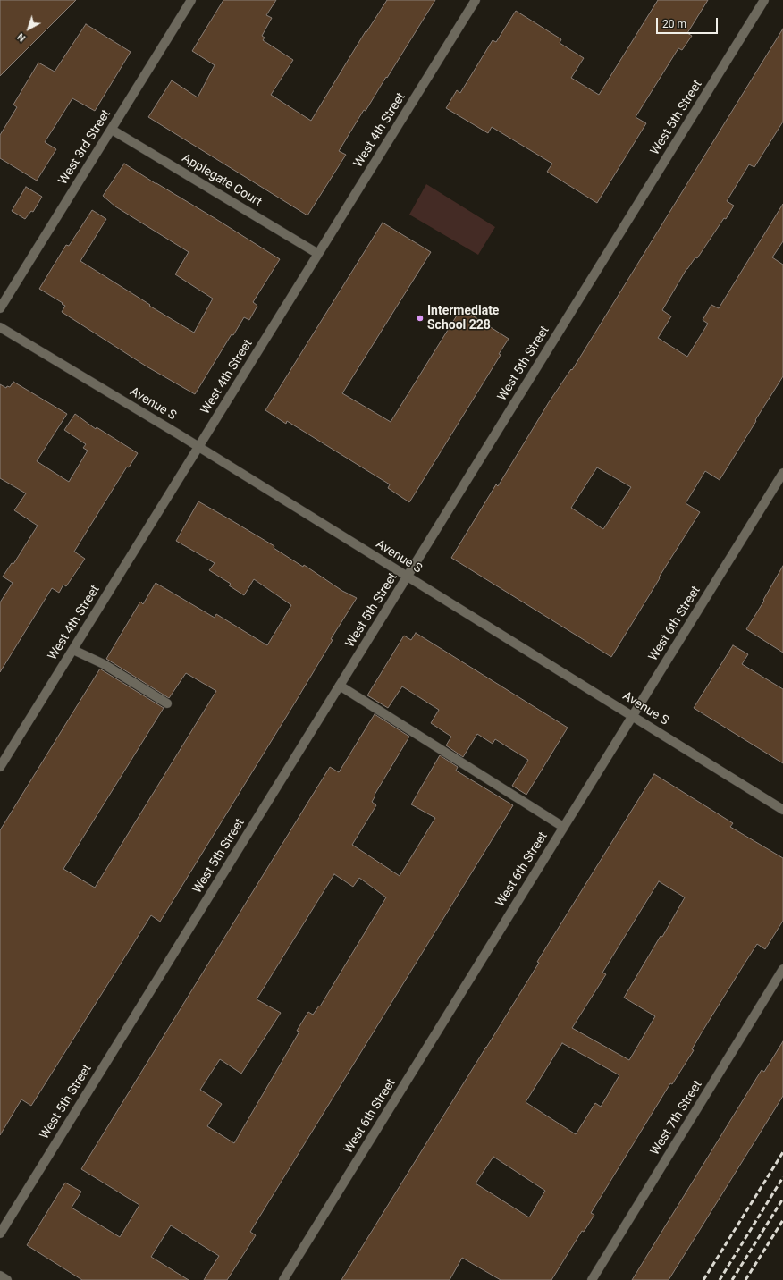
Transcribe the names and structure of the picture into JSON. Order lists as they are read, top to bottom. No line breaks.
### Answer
{"streets":{"street":["West 5th Street","West 4th Street","West 3rd Street","Applegate Court","Avenue S","West 6th Street","West 7th Street"]},"crossings":[["West 5th Street","Avenue S"],["West 4th Street","Applegate Court"],["West 4th Street","Avenue S"],["West 3rd Street","Applegate Court"],["Avenue S","West 6th Street"]],"places":["Intermediate School 228"],"scale_bar":"20 m","north":"bottom left"}
